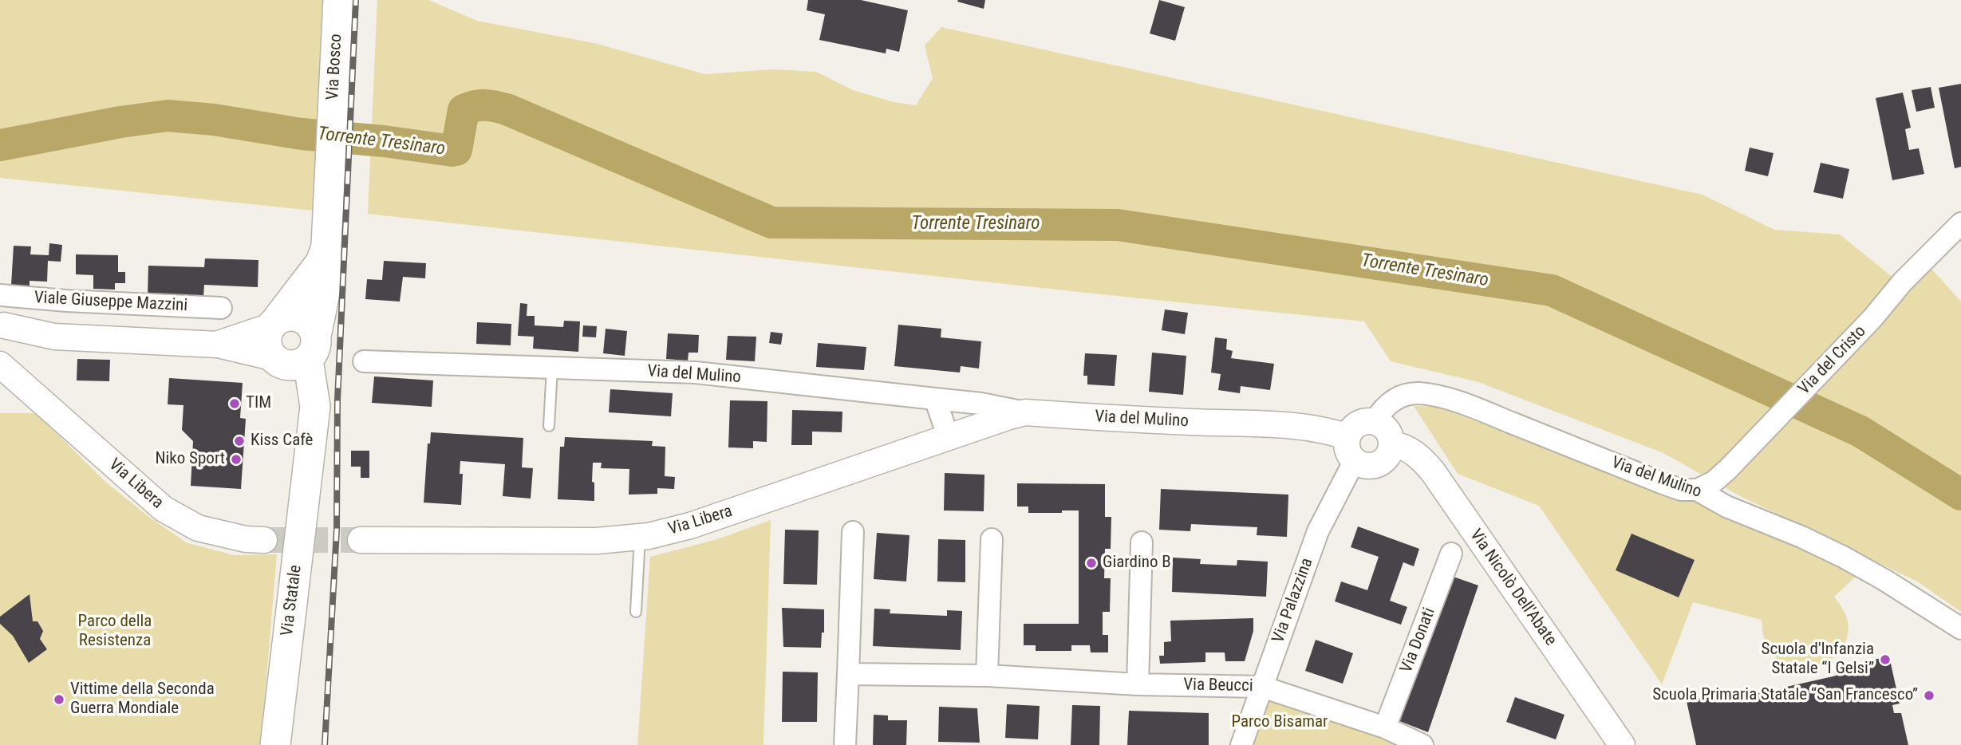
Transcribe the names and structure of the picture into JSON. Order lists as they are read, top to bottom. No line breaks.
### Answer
{"streets":{"main road":["Via Bosco","Via Statale"],"street":["Viale Giuseppe Mazzini","Via del Cristo","Via del Mulino","Via Libera","Via Nicolò Dell'Abate","Via Palazzina","Via Donati","Via Beucci"]},"crossings":[["Via Bosco","Via Statale"],["Viale Giuseppe Mazzini","Via Libera"],["Viale Giuseppe Mazzini","Via Statale"],["Via del Cristo","Via del Mulino"],["Via del Mulino","Via Libera"],["Via del Mulino","Via Nicolò Dell'Abate"],["Via del Mulino","Via Palazzina"],["Via Nicolò Dell'Abate","Via Palazzina"],["Via Palazzina","Via Beucci"],["Via Donati","Via Beucci"]],"water":["Torrente Tresinaro"],"parks":["Parco della Resistenza","Parco Bisamar"],"places":["TIM","Kiss Cafè","Niko Sport","Giardino B","Scuola d'Infanzia Statale “I Gelsi”","Scuola Primaria Statale “San Francesco”","Vittime della Seconda Guerra Mondiale"]}
